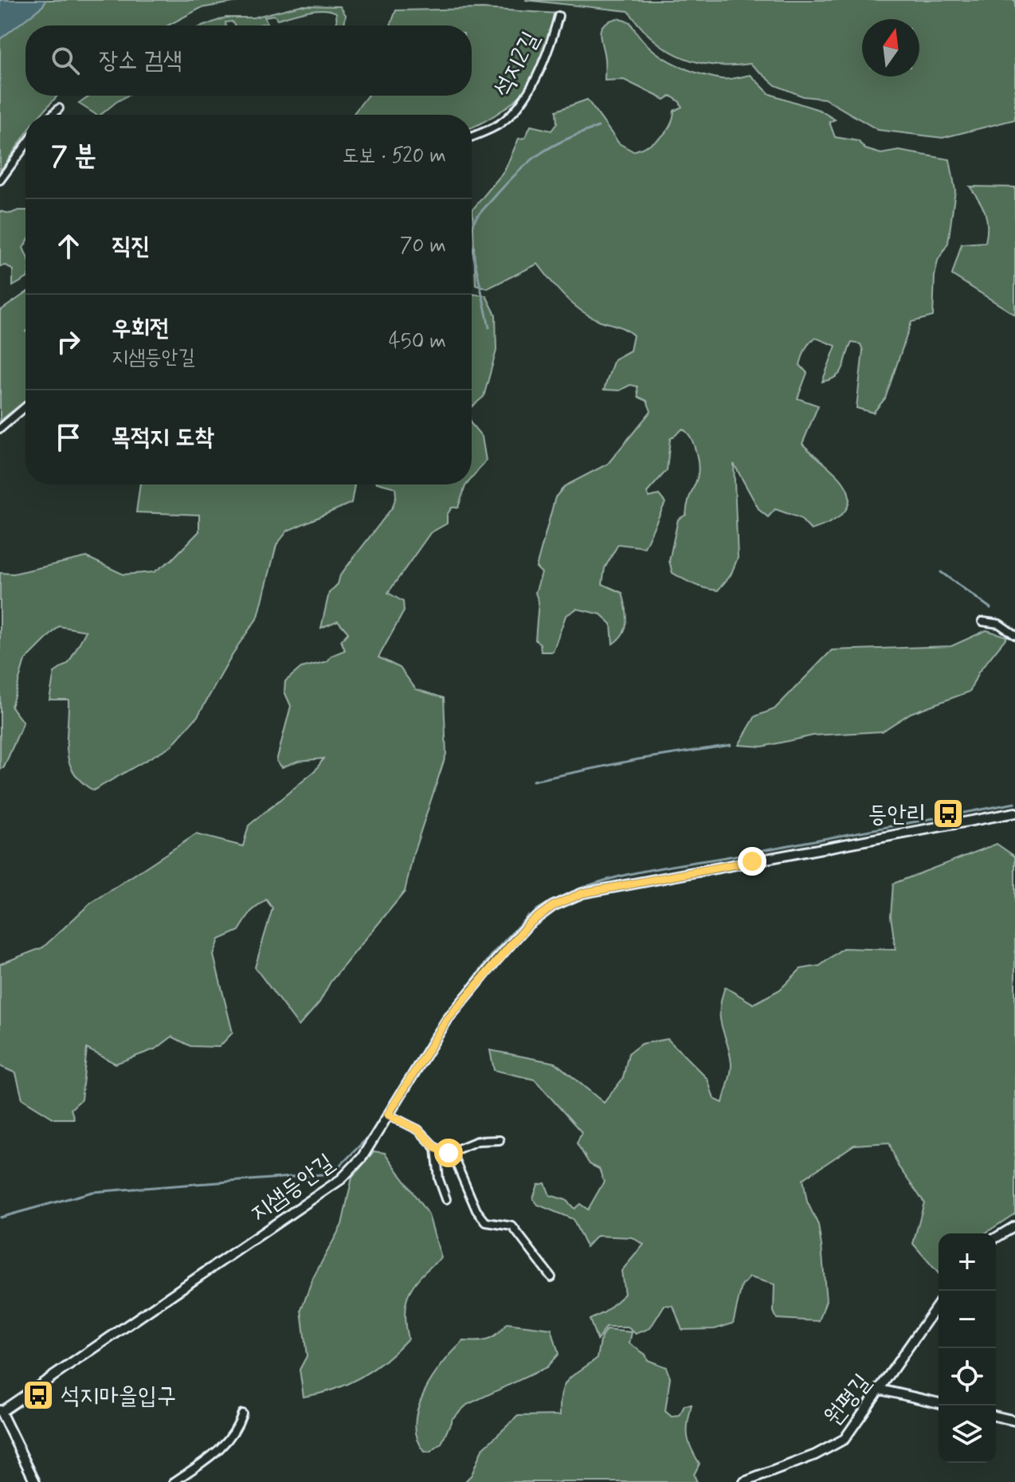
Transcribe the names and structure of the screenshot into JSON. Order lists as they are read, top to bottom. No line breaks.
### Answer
{"streets":{"street":["석지2길","지샘등안길","원평길"]},"places":{"bus stop":["등안리","석지마을입구"]},"north":"top","page":{"search":"장소 검색","heading":["7 분","도보 · 520 m"],"list":[["직진","70 m"],["우회전","지샘등안길","450 m"],"목적지 도착"],"map_buttons":["+","−"]}}
